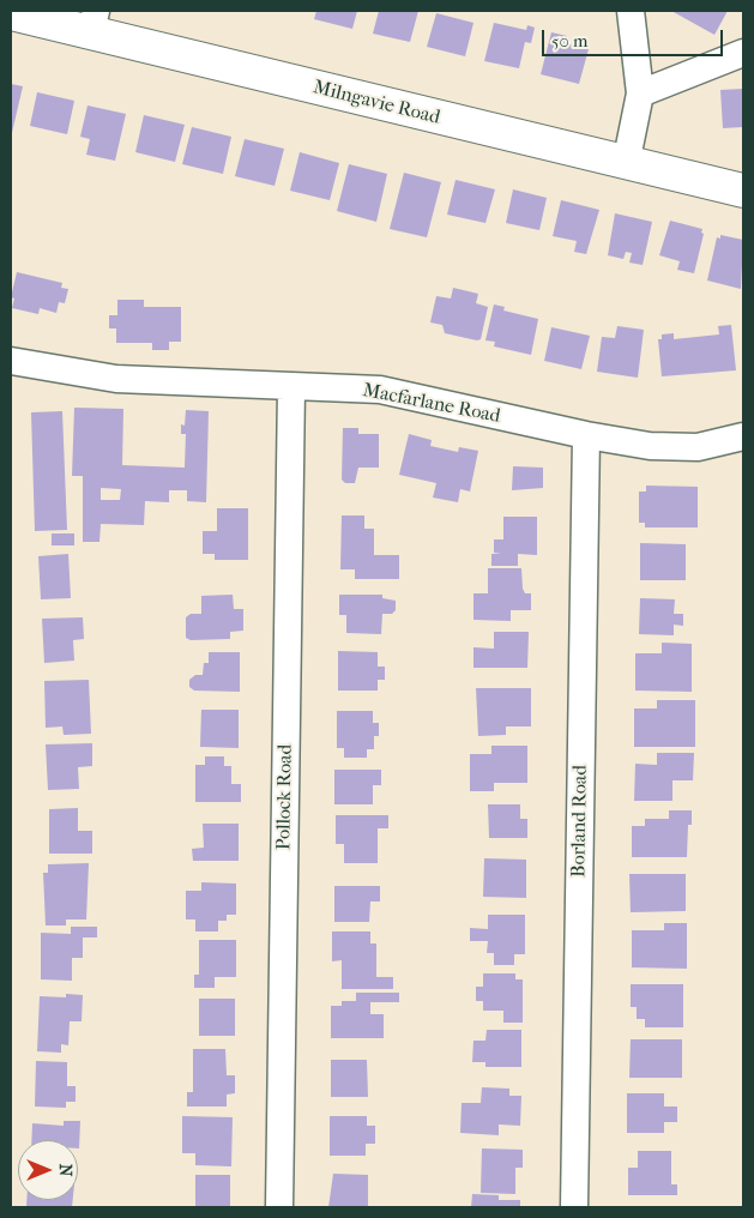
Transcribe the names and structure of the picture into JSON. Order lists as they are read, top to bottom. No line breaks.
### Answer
{"streets":{"main road":["Milngavie Road"],"street":["Macfarlane Road","Pollock Road","Borland Road"]},"crossings":[["Macfarlane Road","Pollock Road"],["Macfarlane Road","Borland Road"]],"scale_bar":"50 m","north":"right"}
